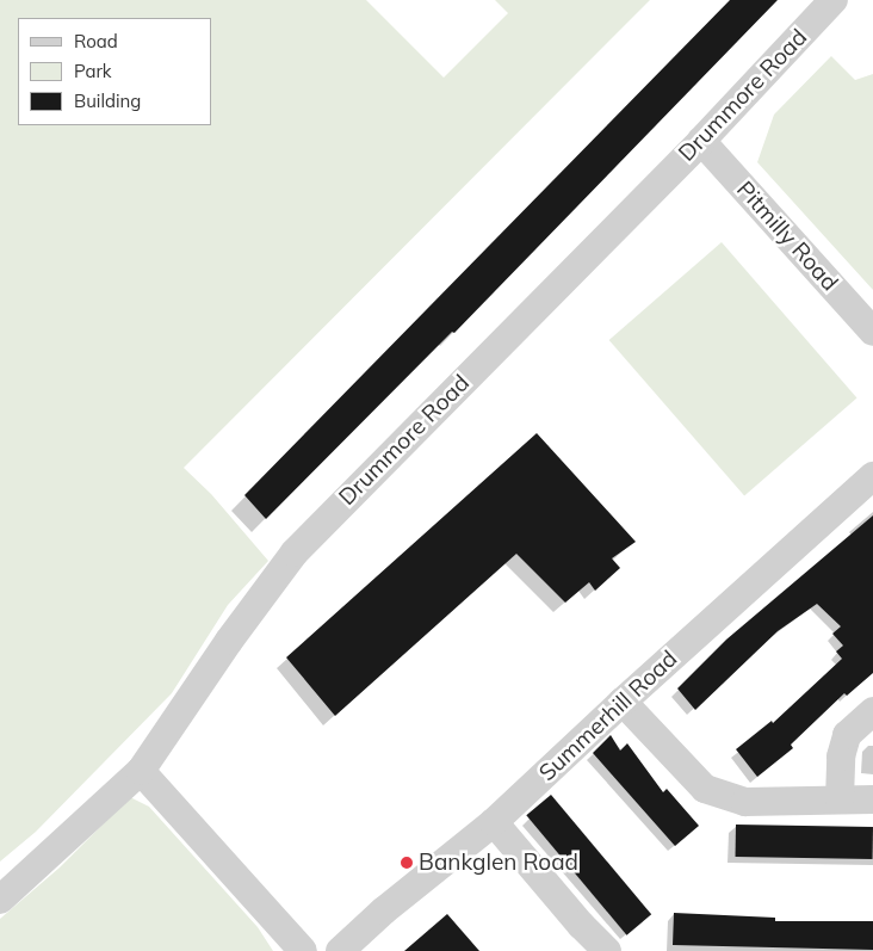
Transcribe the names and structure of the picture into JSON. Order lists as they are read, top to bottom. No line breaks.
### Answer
{"streets":{"street":["Drummore Road","Pitmilly Road","Summerhill Road"]},"crossings":[["Drummore Road","Pitmilly Road"]],"places":["Bankglen Road"],"legend":["Road","Park","Building"]}
